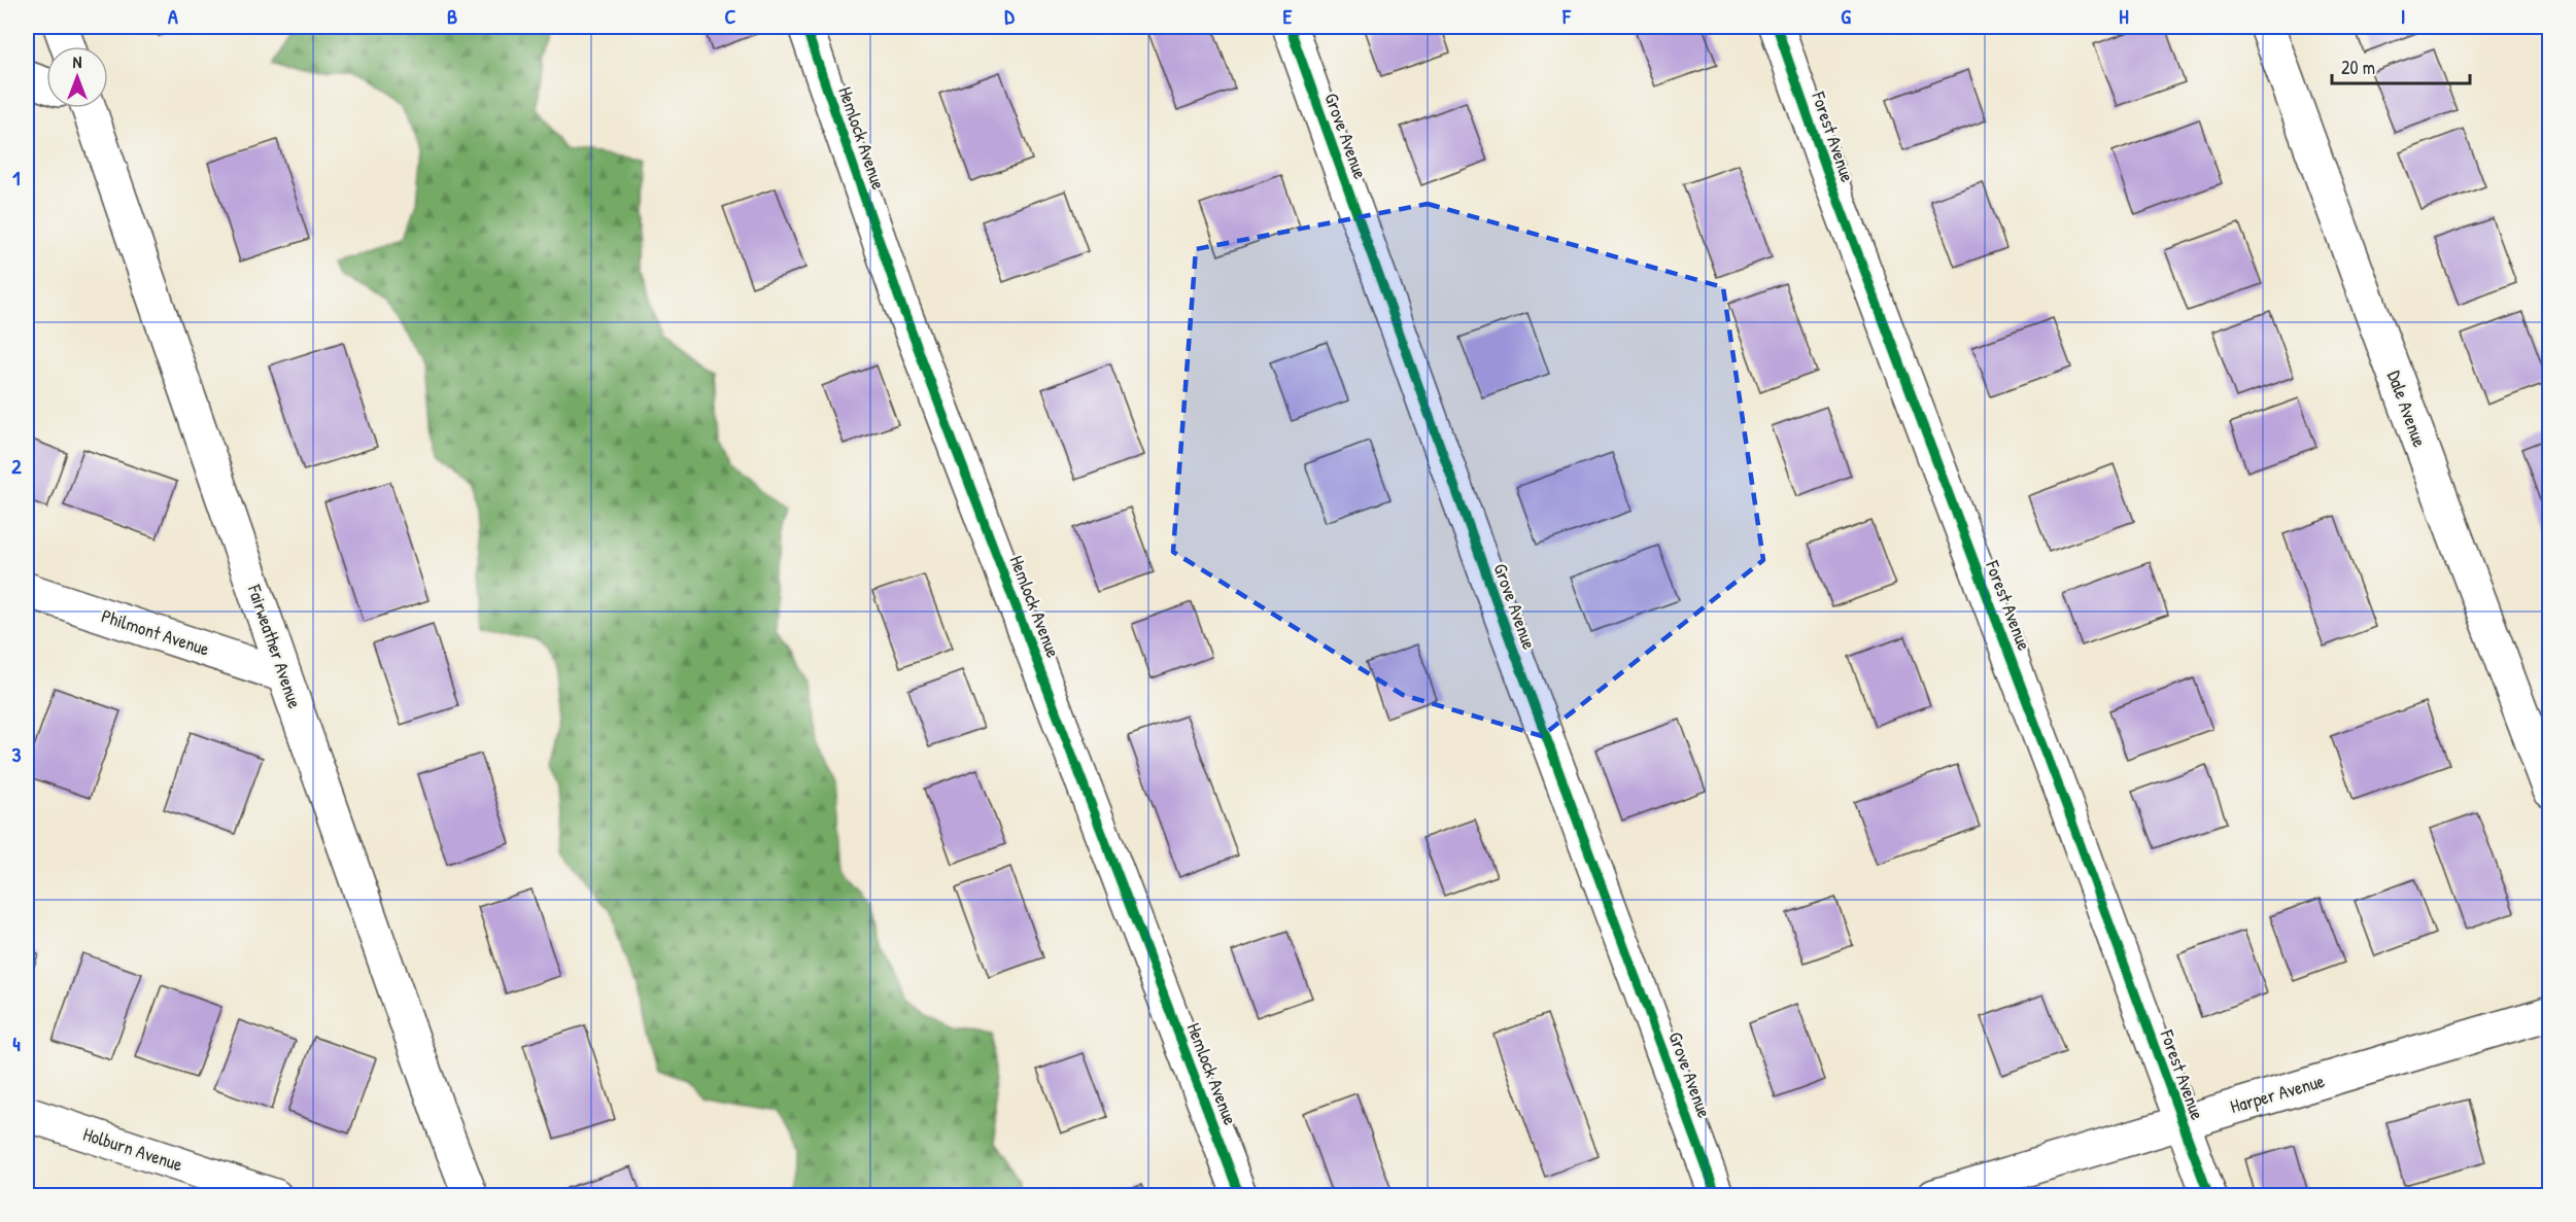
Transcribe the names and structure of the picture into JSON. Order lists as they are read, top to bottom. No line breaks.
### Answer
{"streets":{"street":["Grove Avenue","Forest Avenue","Hemlock Avenue","Dale Avenue","Philmont Avenue","Fairweather Avenue","Harper Avenue","Holburn Avenue"]},"crossings":[["Forest Avenue","Harper Avenue"],["Philmont Avenue","Fairweather Avenue"]],"scale_bar":"20 m","north":"top","grid":{"columns":["A","B","C","D","E","F","G","H","I"],"rows":["1","2","3","4"]}}
